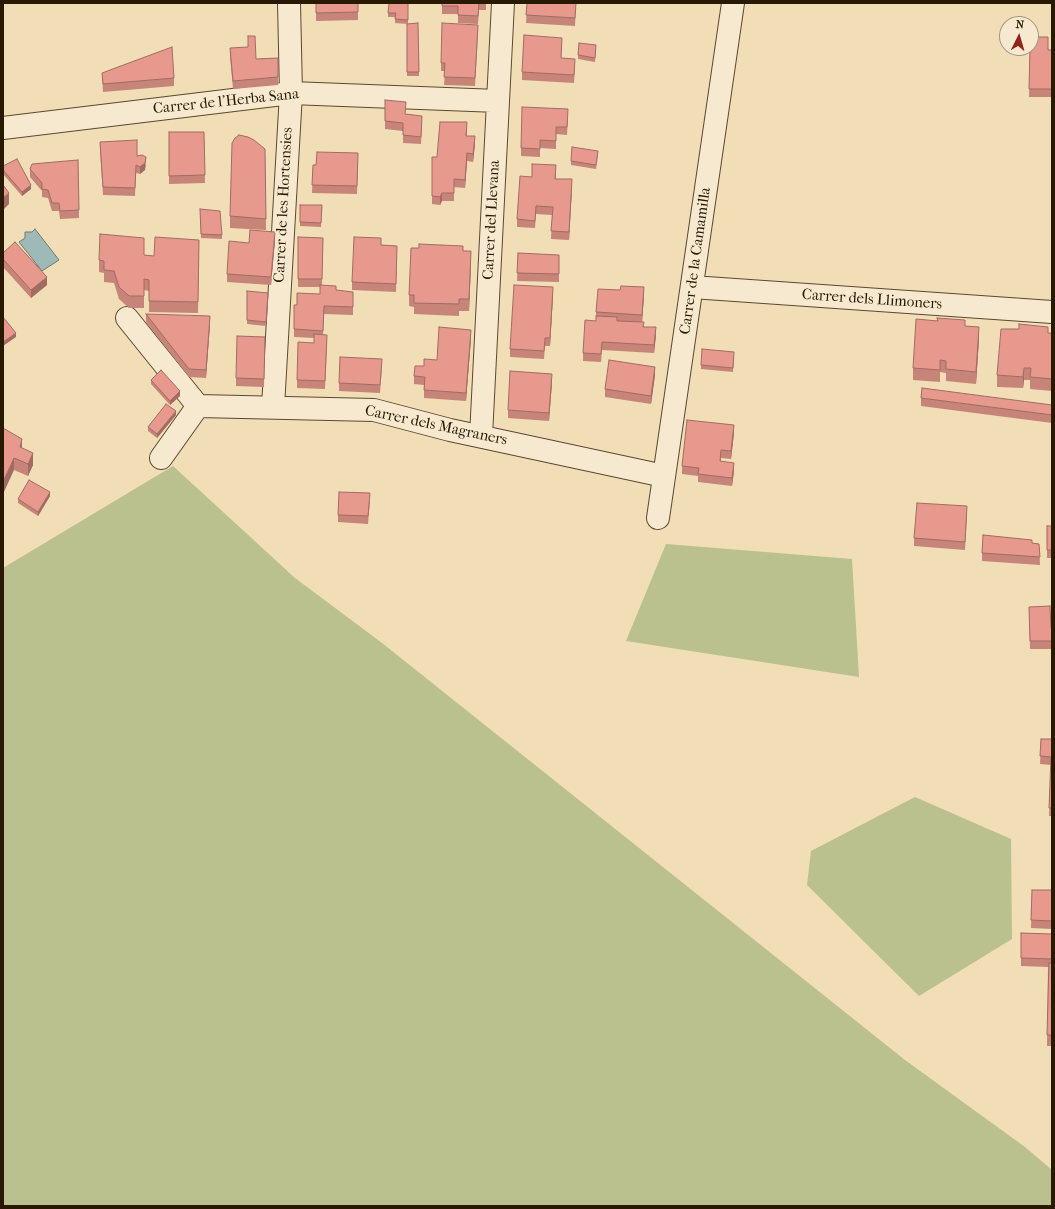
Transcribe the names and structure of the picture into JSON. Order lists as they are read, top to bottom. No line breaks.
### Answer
{"streets":{"street":["Carrer de l'Herba Sana","Carrer de les Hortensies","Carrer del Llevana","Carrer de la Camamilla","Carrer dels Llimoners","Carrer dels Magraners"]},"crossings":[["Carrer de l'Herba Sana","Carrer de les Hortensies"],["Carrer de l'Herba Sana","Carrer del Llevana"],["Carrer de les Hortensies","Carrer dels Magraners"],["Carrer del Llevana","Carrer dels Magraners"],["Carrer de la Camamilla","Carrer dels Llimoners"],["Carrer de la Camamilla","Carrer dels Magraners"]],"north":"top"}
